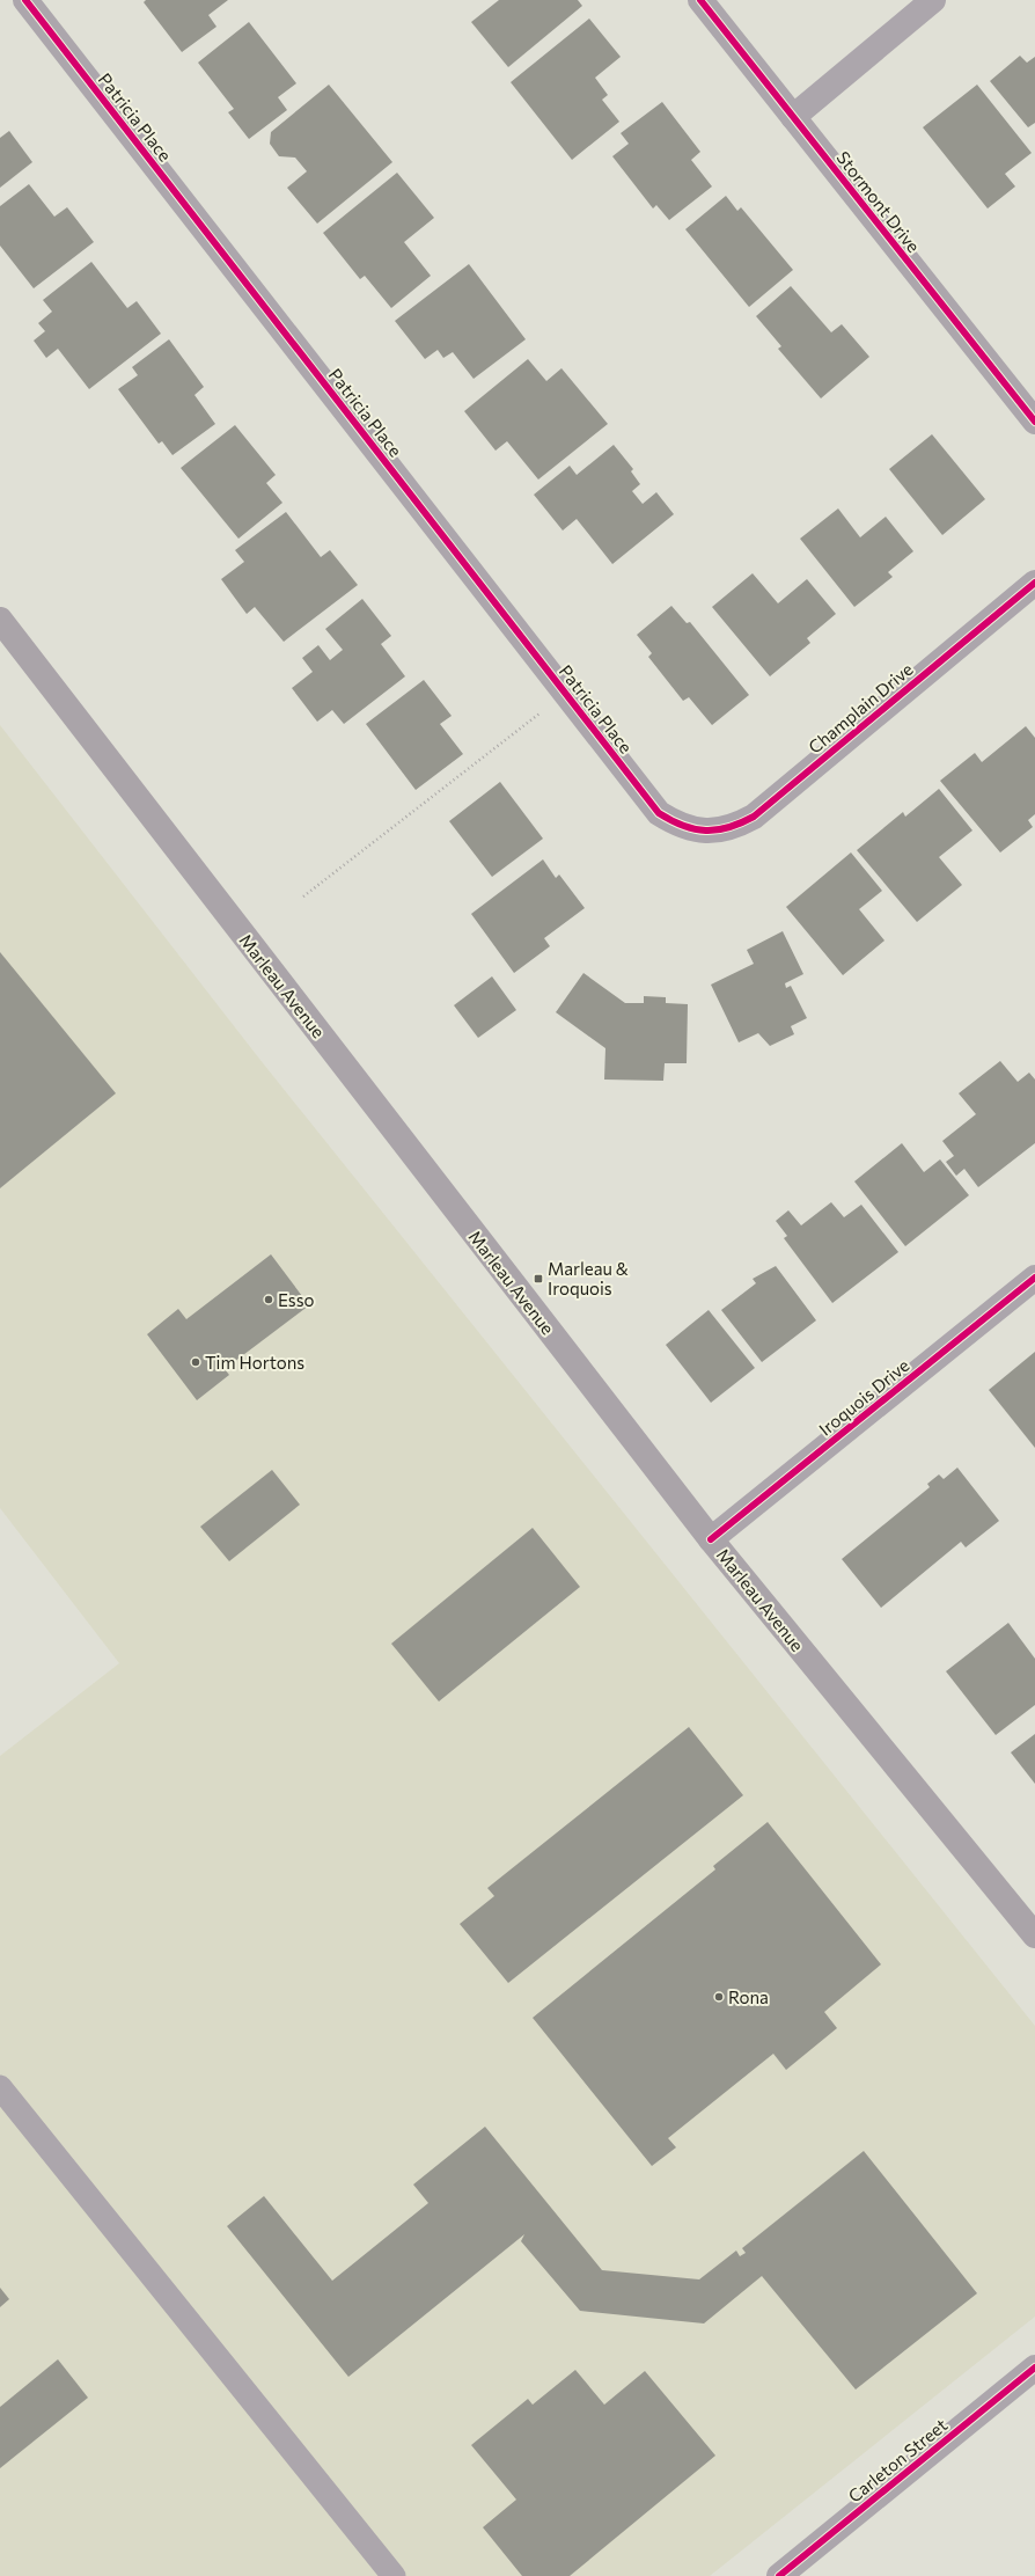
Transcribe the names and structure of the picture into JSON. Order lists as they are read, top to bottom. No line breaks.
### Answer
{"streets":{"main road":["Marleau Avenue"],"street":["Patricia Place","Stormont Drive","Champlain Drive","Iroquois Drive","Carleton Street"]},"crossings":[["Patricia Place","Champlain Drive"],["Marleau Avenue","Iroquois Drive"]],"places":{"transit":["Marleau & Iroquois"],"other":["Esso","Tim Hortons","Rona"]}}
